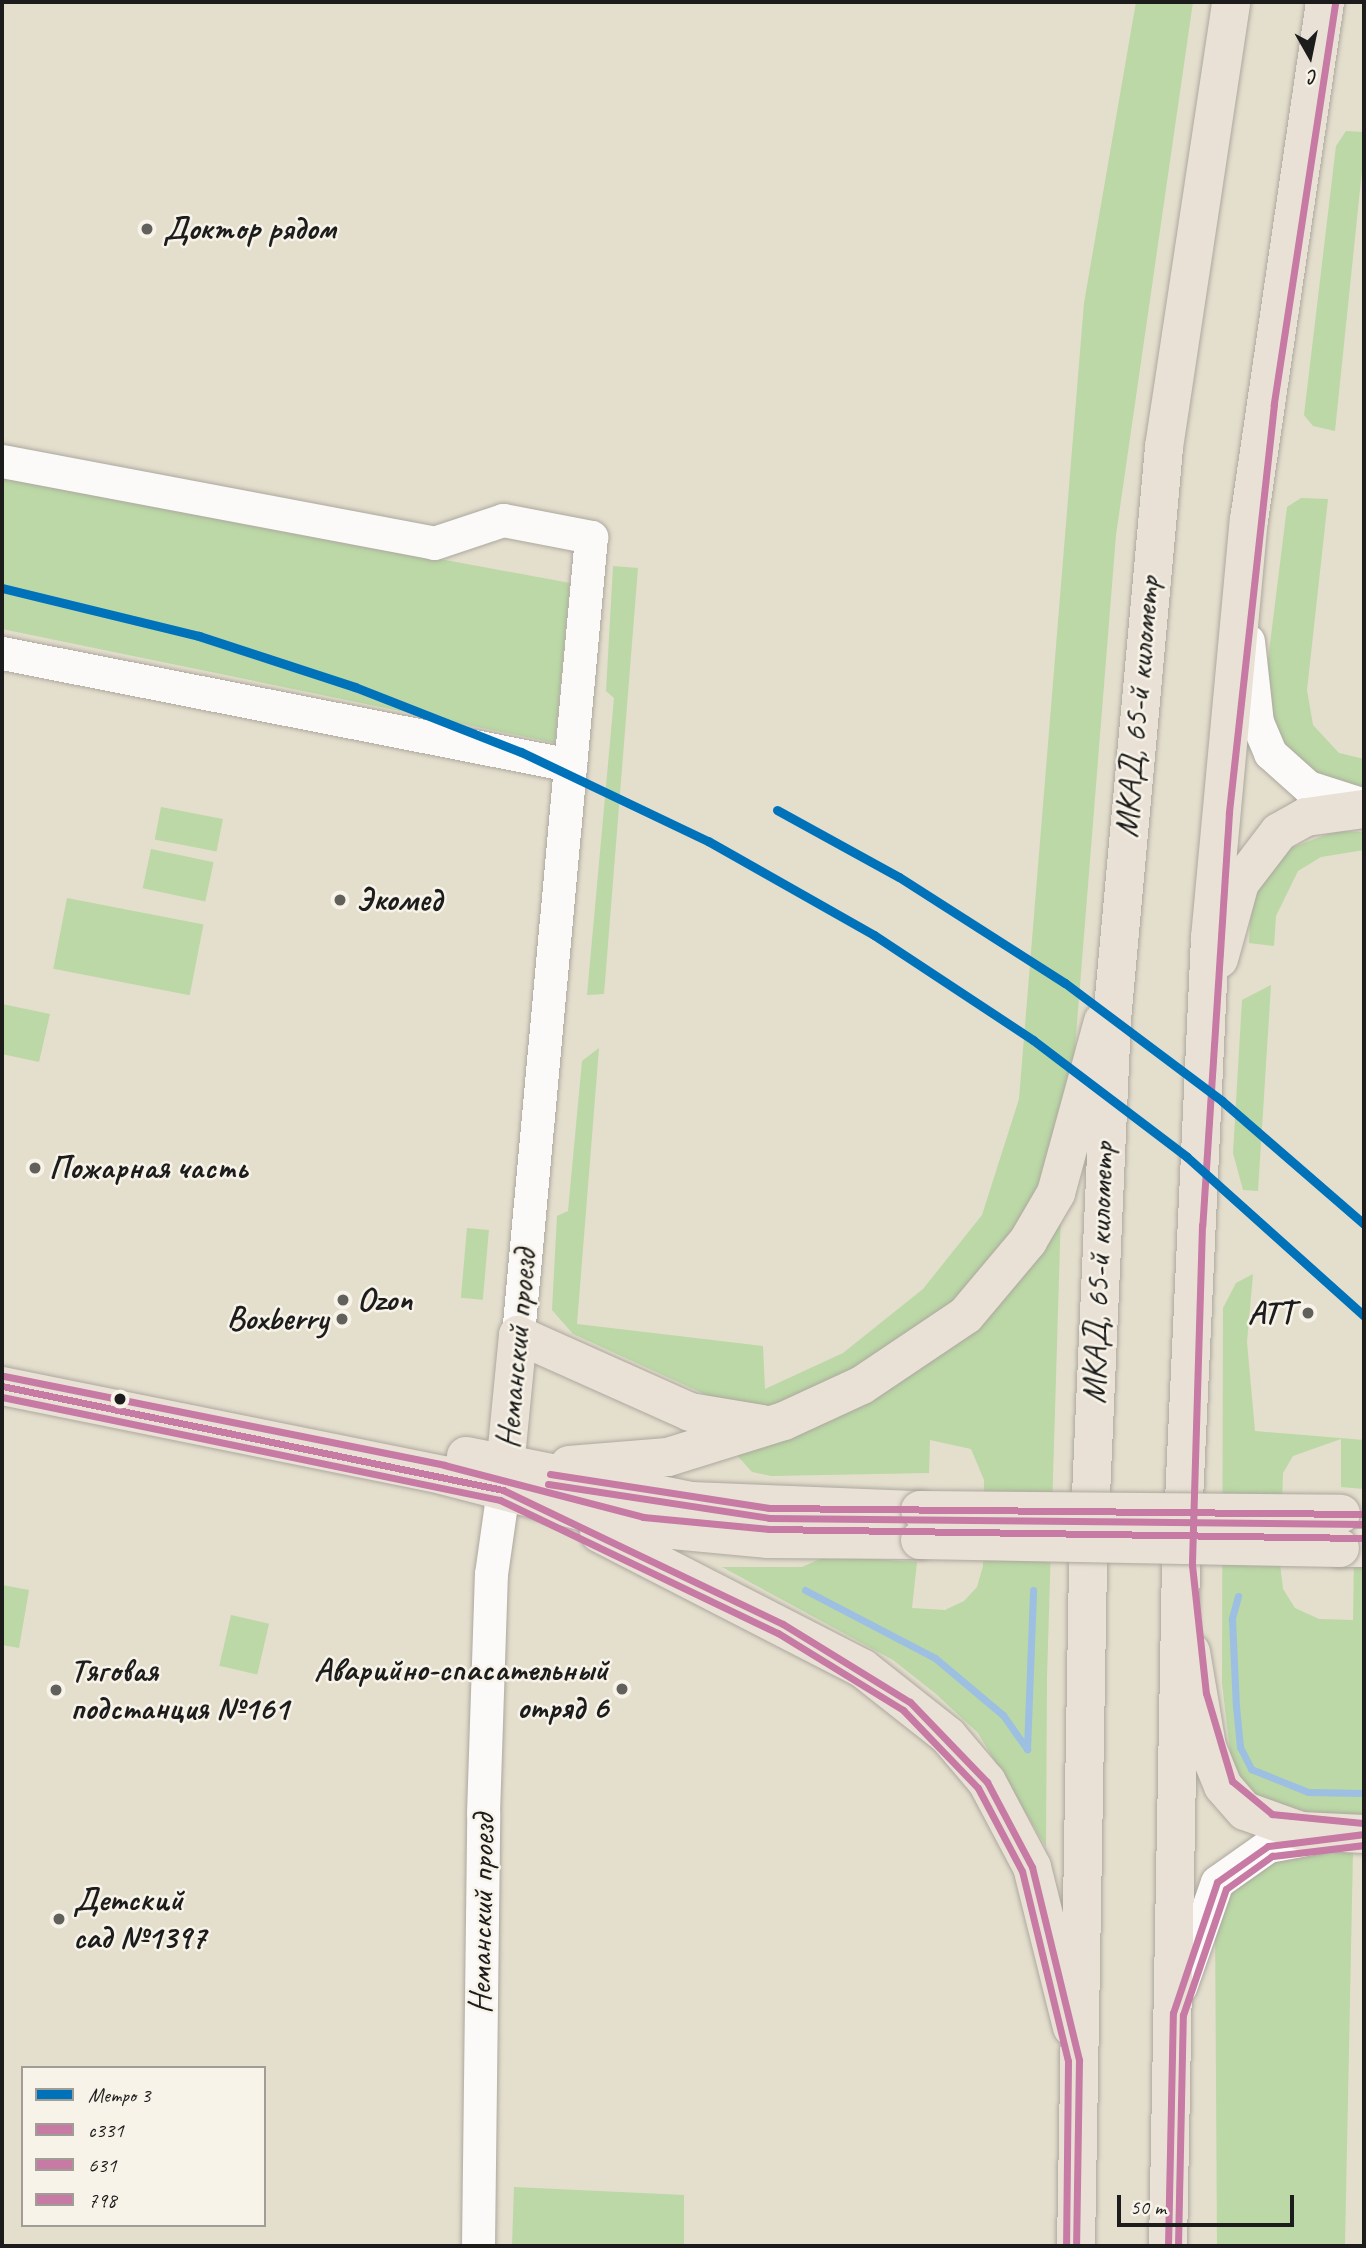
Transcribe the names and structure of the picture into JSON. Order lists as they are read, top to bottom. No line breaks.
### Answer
{"streets":{"main road":["МКАД, 65-й километр","Неманский проезд"]},"places":["Доктор рядом","Экомед","Пожарная часть","Ozon","АТТ","Boxberry","Аварийно-спасательный отряд 6","Тяговая подстанция №161","Детский сад №1397"],"lines":["transit line 798","metro line 3","transit line с331","transit line 631"],"legend":["Метро 3","с331","631","798"],"scale_bar":"50 m","north":"bottom"}
